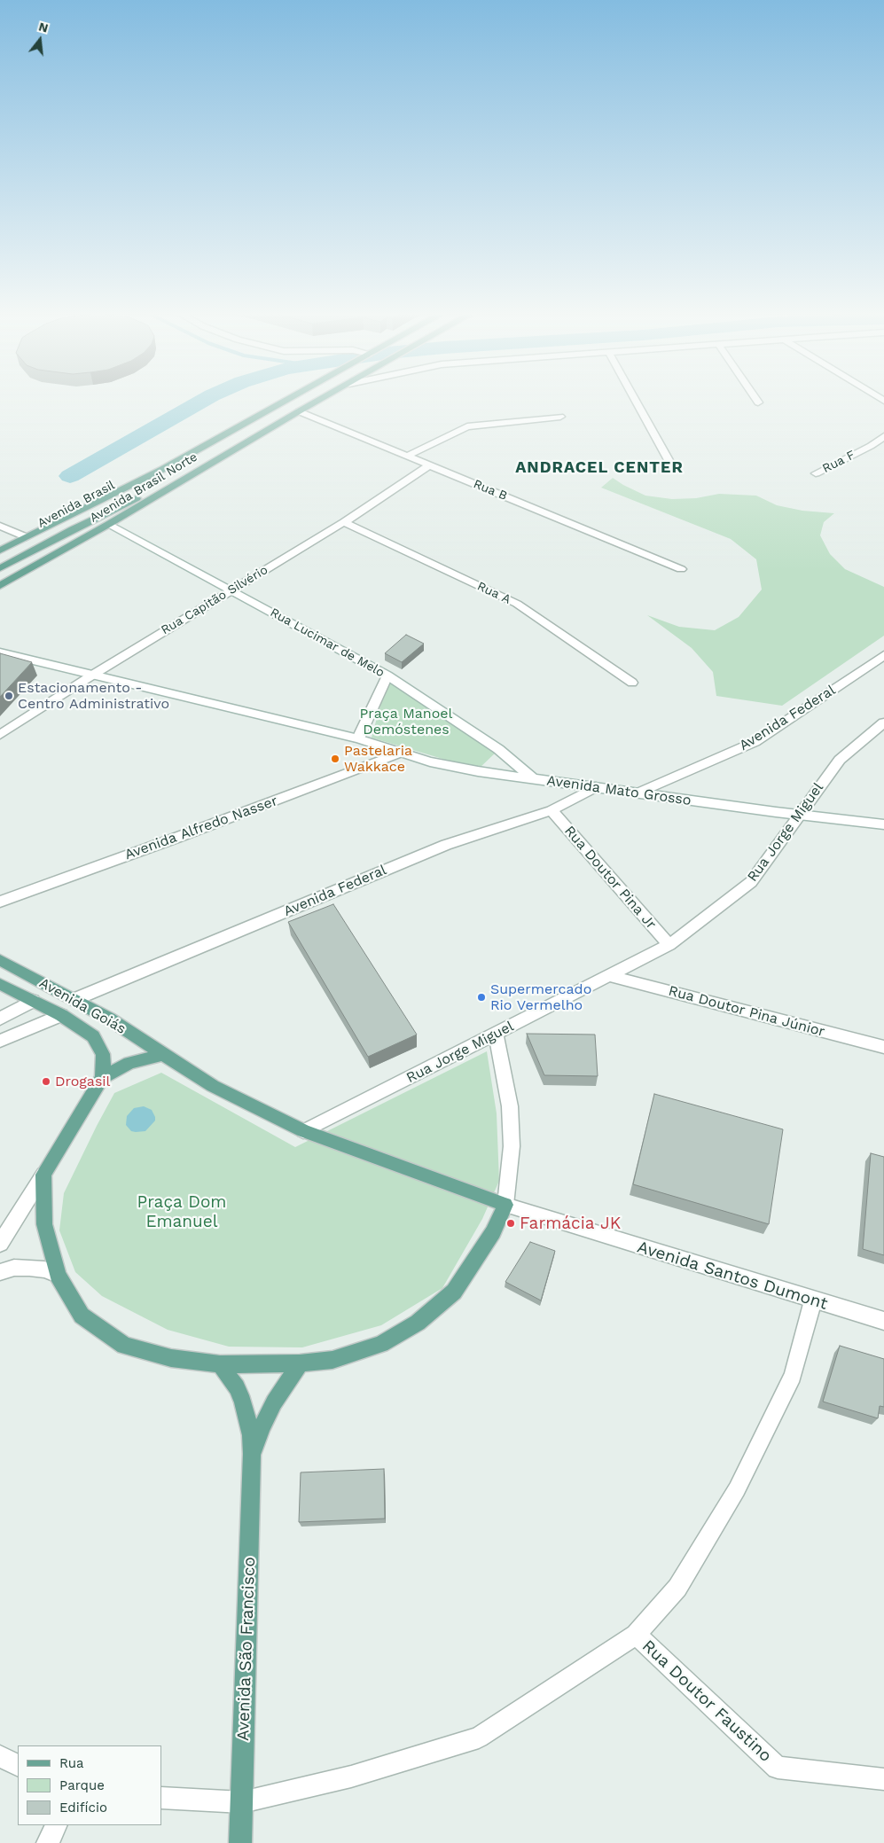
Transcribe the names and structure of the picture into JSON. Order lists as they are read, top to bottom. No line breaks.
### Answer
{"streets":{"main road":["Avenida Brasil Norte","Avenida Brasil","Avenida Goiás","Avenida São Francisco"],"street":["Rua F","Rua B","Rua A","Rua Capitão Silvério","Rua Lucimar de Melo","Avenida Federal","Avenida Mato Grosso","Avenida Alfredo Nasser","Rua Jorge Miguel","Rua Doutor Pina Jr","Rua Doutor Pina Júnior","Avenida Santos Dumont","Rua Doutor Faustino"]},"crossings":[["Avenida Brasil Norte","Rua B"],["Avenida Brasil Norte","Avenida Brasil"],["Avenida Brasil Norte","Rua Lucimar de Melo"],["Rua B","Rua Capitão Silvério"],["Rua A","Rua Capitão Silvério"],["Rua Capitão Silvério","Rua Lucimar de Melo"],["Rua Capitão Silvério","Avenida Mato Grosso"],["Rua Lucimar de Melo","Avenida Mato Grosso"],["Avenida Federal","Avenida Mato Grosso"],["Avenida Federal","Rua Doutor Pina Jr"],["Avenida Federal","Avenida Goiás"],["Avenida Mato Grosso","Avenida Alfredo Nasser"],["Avenida Mato Grosso","Rua Jorge Miguel"],["Rua Jorge Miguel","Rua Doutor Pina Jr"],["Rua Jorge Miguel","Rua Doutor Pina Júnior"]],"districts":["ANDRACEL CENTER"],"parks":["Praça Manoel Demóstenes","Praça Dom Emanuel"],"places":["Estacionamento - Centro Administrativo","Pastelaria Wakkace","Supermercado Rio Vermelho","Drogasil","Farmácia JK"],"legend":["Rua","Parque","Edifício"],"north":"top"}
